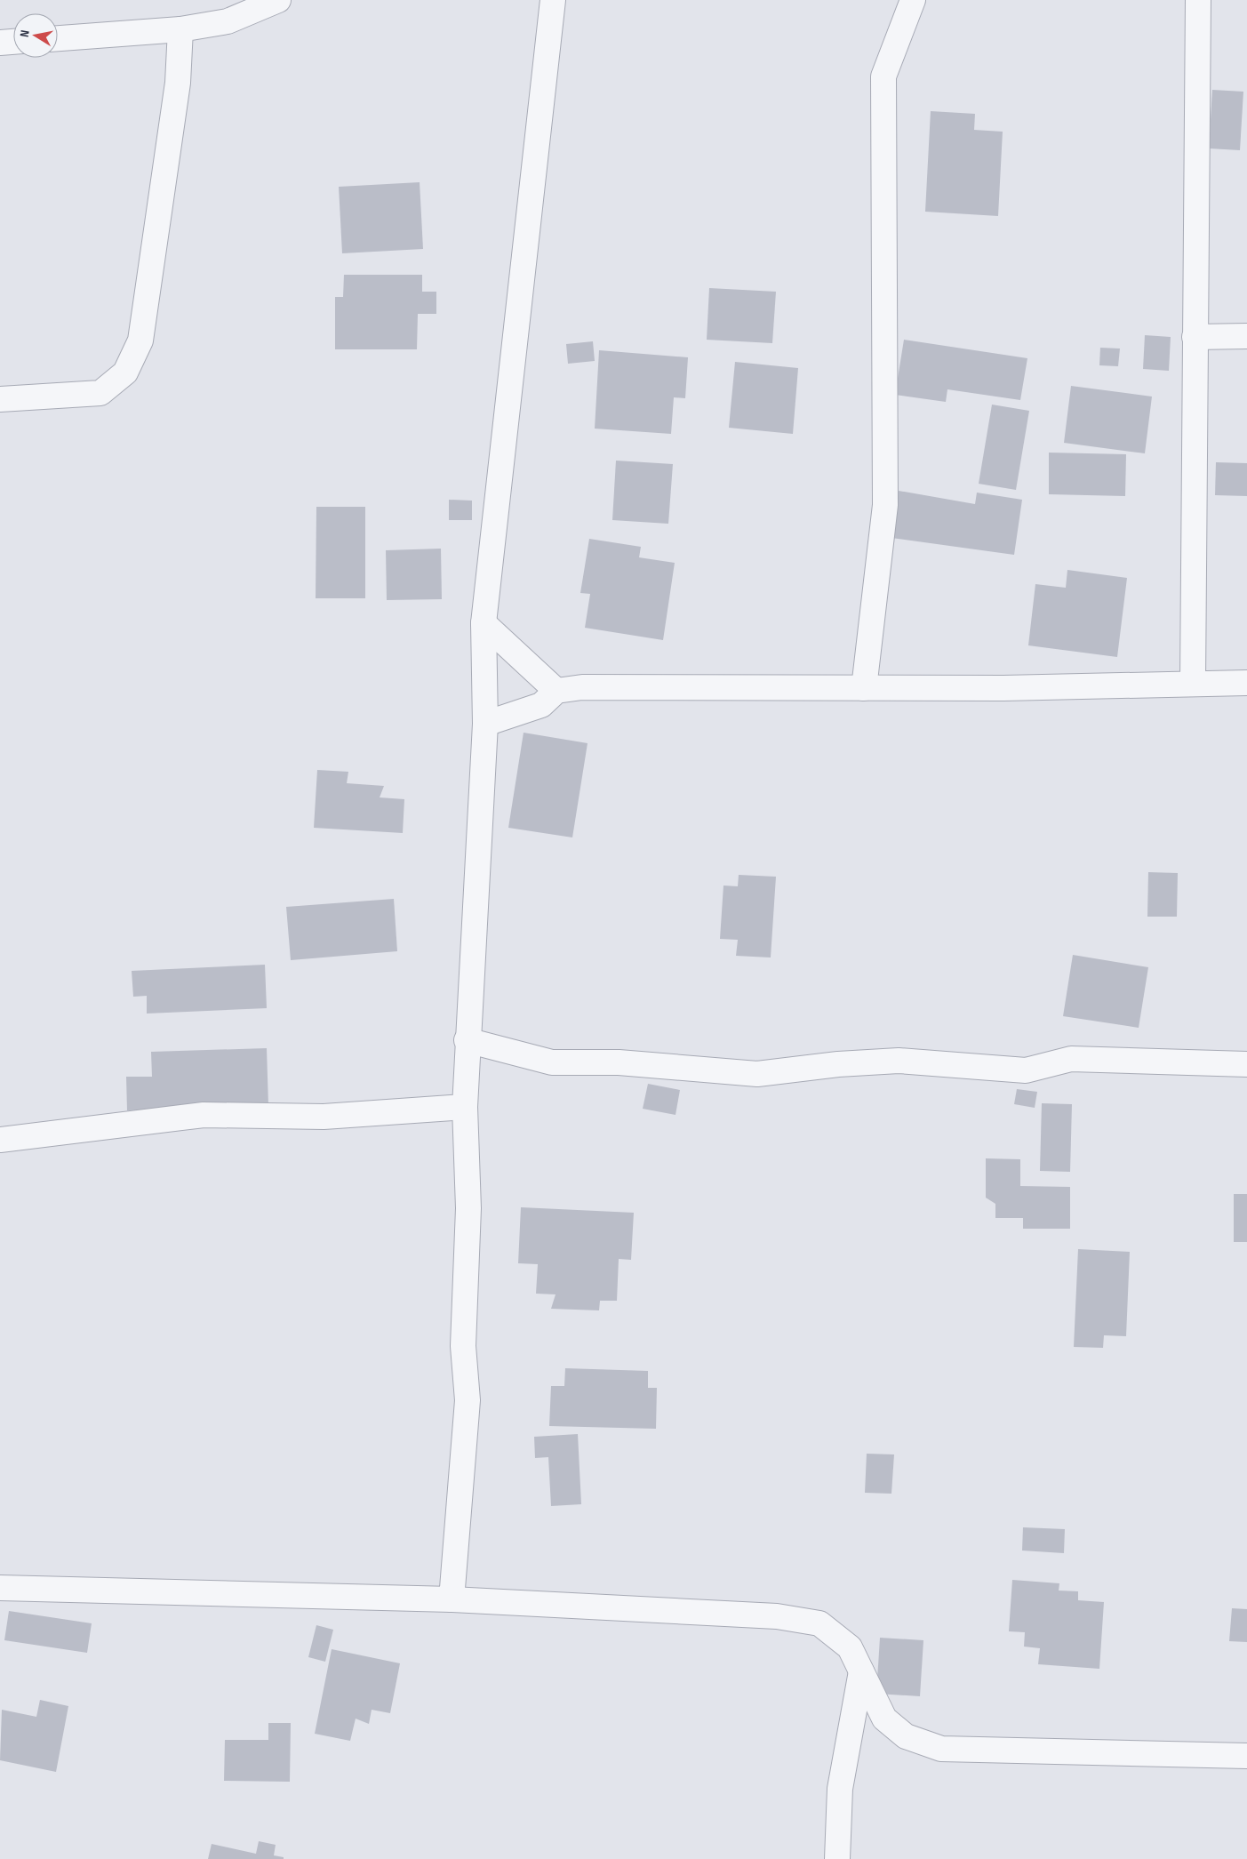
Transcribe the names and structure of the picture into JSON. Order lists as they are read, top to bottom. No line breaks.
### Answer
{"north":"left"}
